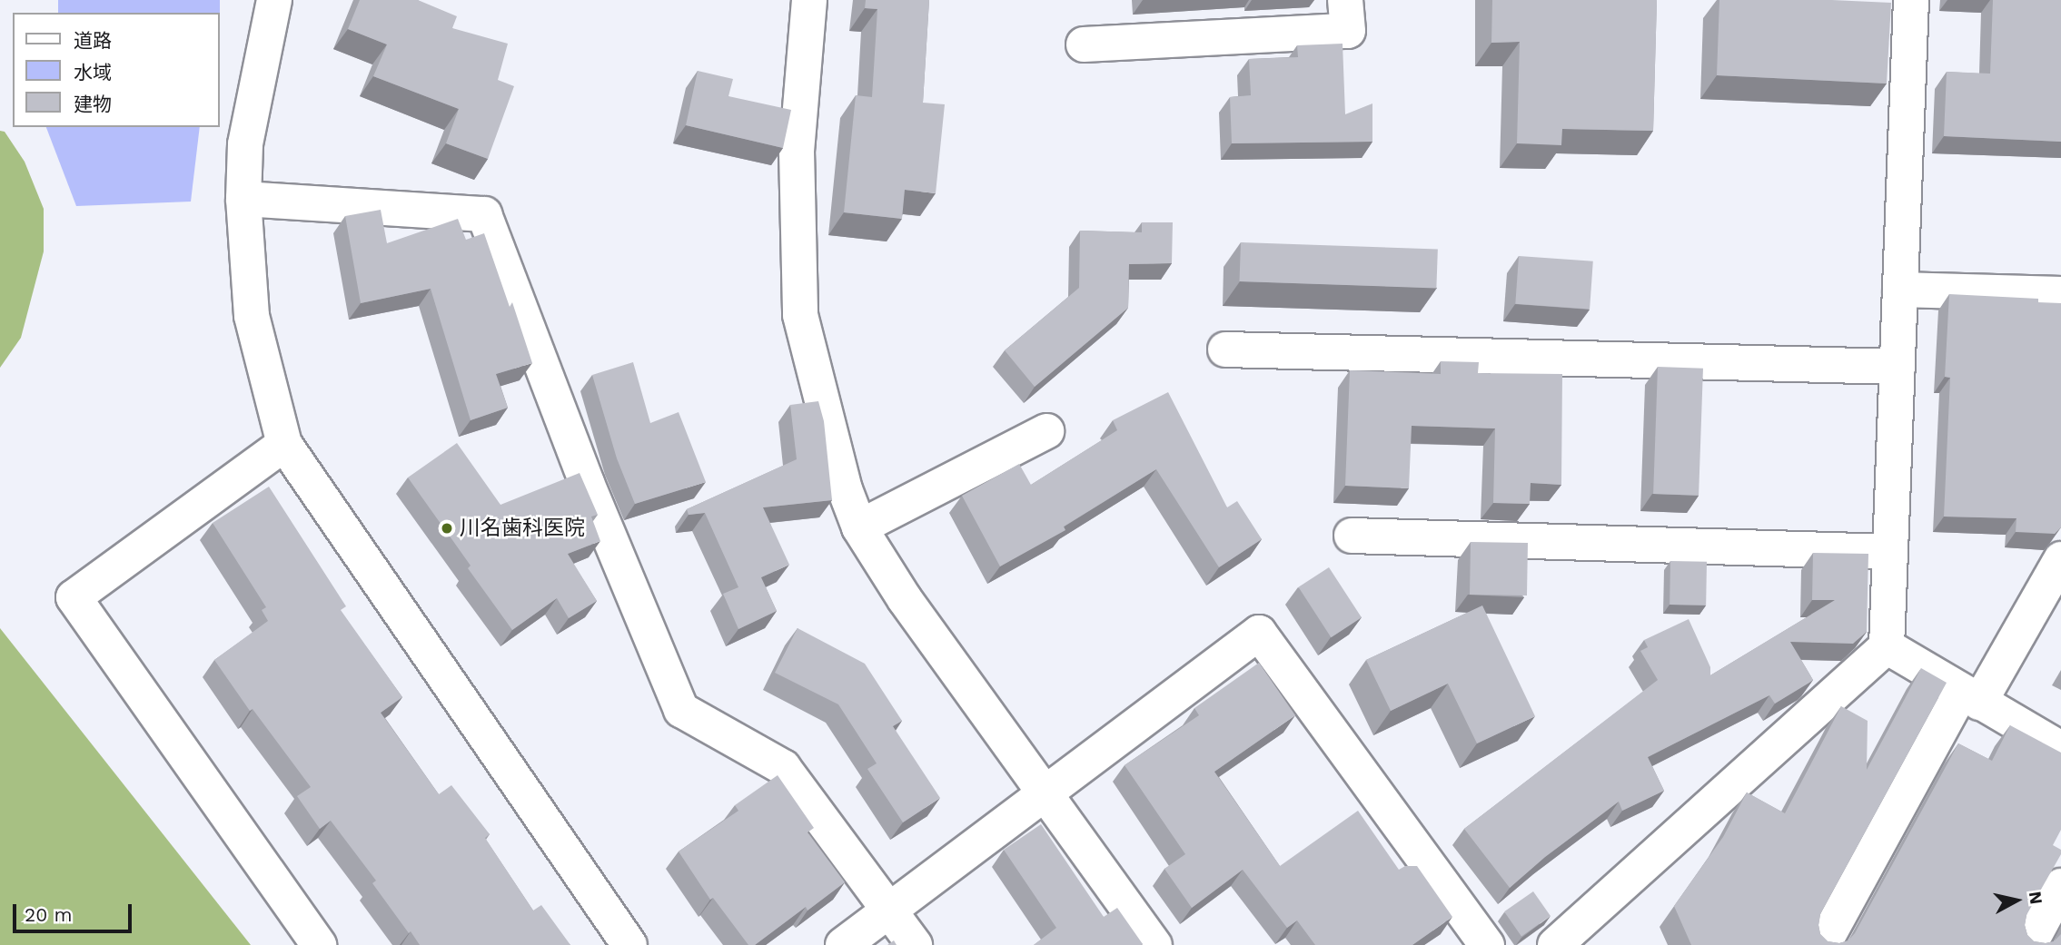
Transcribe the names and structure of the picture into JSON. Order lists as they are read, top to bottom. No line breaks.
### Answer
{"places":["川名歯科医院"],"legend":["道路","水域","建物"],"scale_bar":"20 m","north":"right"}
